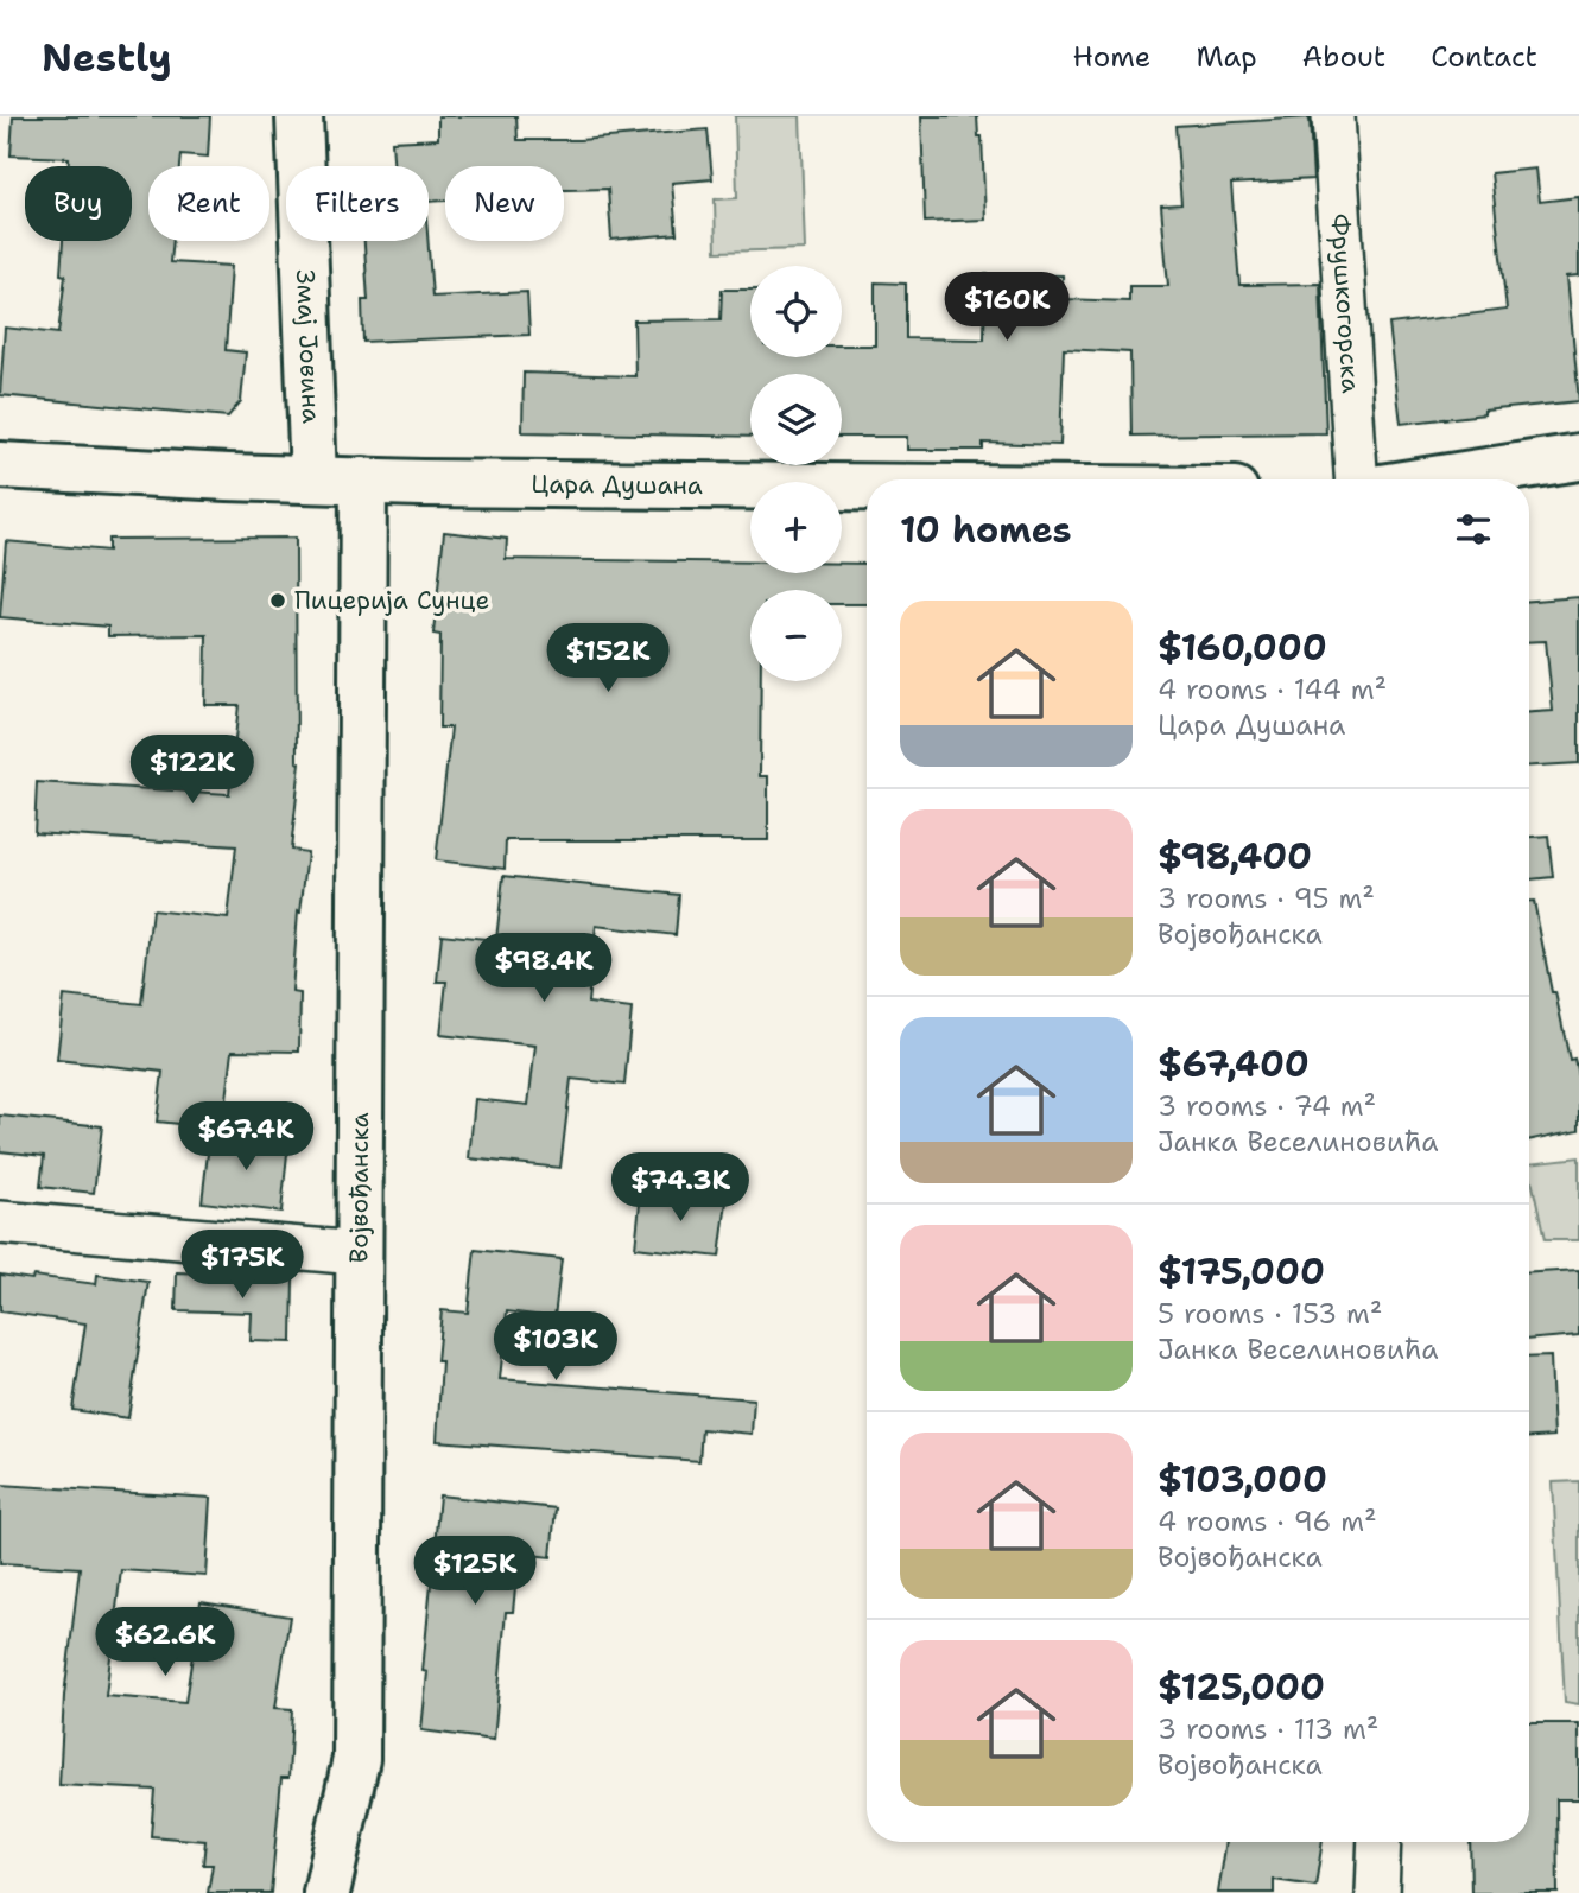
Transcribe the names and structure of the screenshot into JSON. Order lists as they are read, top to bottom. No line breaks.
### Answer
{"streets":{"street":["Фрушкогорска","Змај Јовина","Цара Душана","Војвођанска"]},"crossings":[["Змај Јовина","Цара Душана"],["Цара Душана","Војвођанска"]],"places":["Пицерија Сунце"],"page":{"header":"Nestly","nav":["Home","Map","About","Contact"],"chip":["Buy","Rent","Filters","New"],"map_buttons":["+","−"],"price":["$160K","$152K","$122K","$98.4K","$67.4K","$74.3K","$175K","$103K","$125K","$62.6K"],"heading":"10 homes","list":[{"name":"$160,000","note":"4 rooms · 144 m² · Цара Душана"},{"name":"$98,400","note":"3 rooms · 95 m² · Војвођанска"},{"name":"$67,400","note":"3 rooms · 74 m² · Јанка Веселиновића"},{"name":"$175,000","note":"5 rooms · 153 m² · Јанка Веселиновића"},{"name":"$103,000","note":"4 rooms · 96 m² · Војвођанска"},{"name":"$125,000","note":"3 rooms · 113 m² · Војвођанска"}]}}
